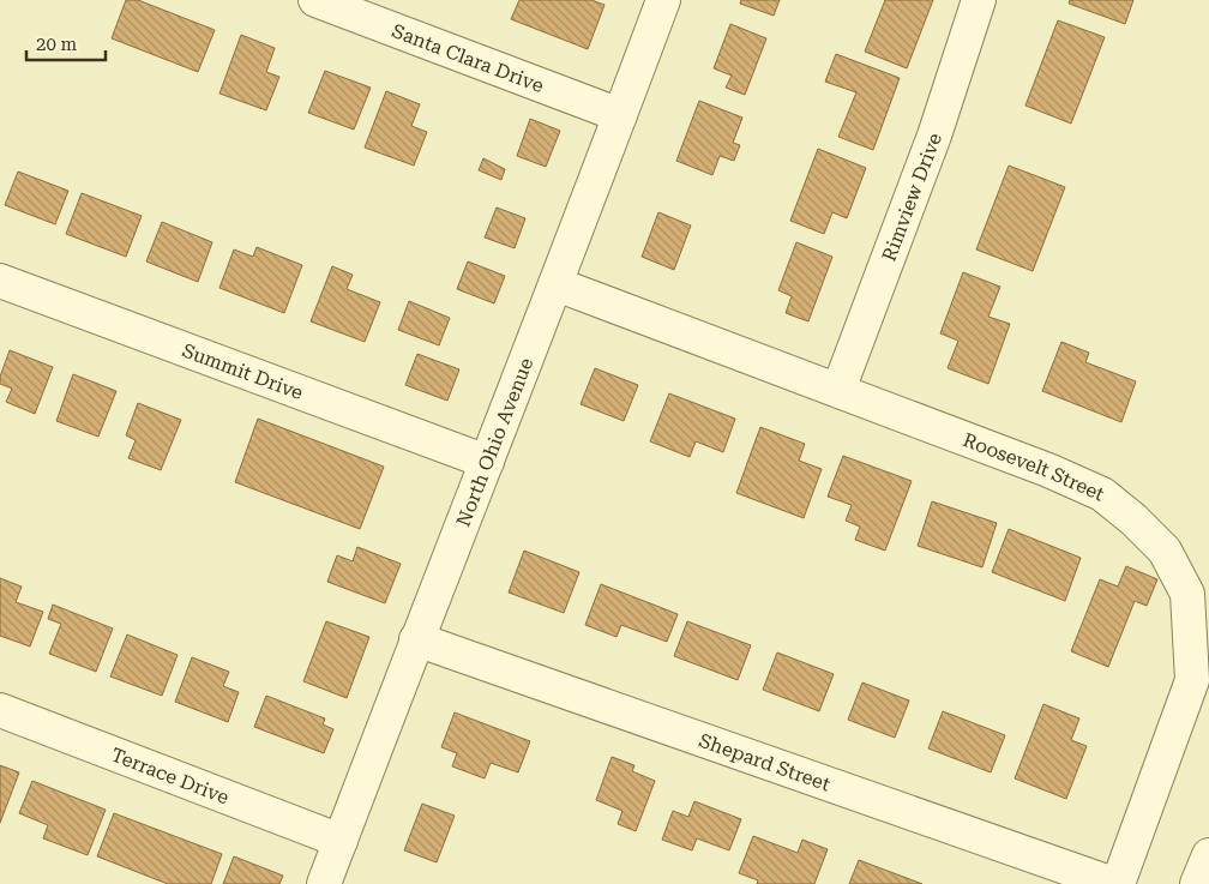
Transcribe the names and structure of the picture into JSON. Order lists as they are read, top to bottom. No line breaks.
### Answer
{"streets":{"street":["Santa Clara Drive","Rimview Drive","Summit Drive","North Ohio Avenue","Roosevelt Street","Shepard Street","Terrace Drive"]},"crossings":[["Santa Clara Drive","North Ohio Avenue"],["Rimview Drive","Roosevelt Street"],["Summit Drive","North Ohio Avenue"],["North Ohio Avenue","Roosevelt Street"],["North Ohio Avenue","Shepard Street"],["North Ohio Avenue","Terrace Drive"]],"scale_bar":"20 m"}
